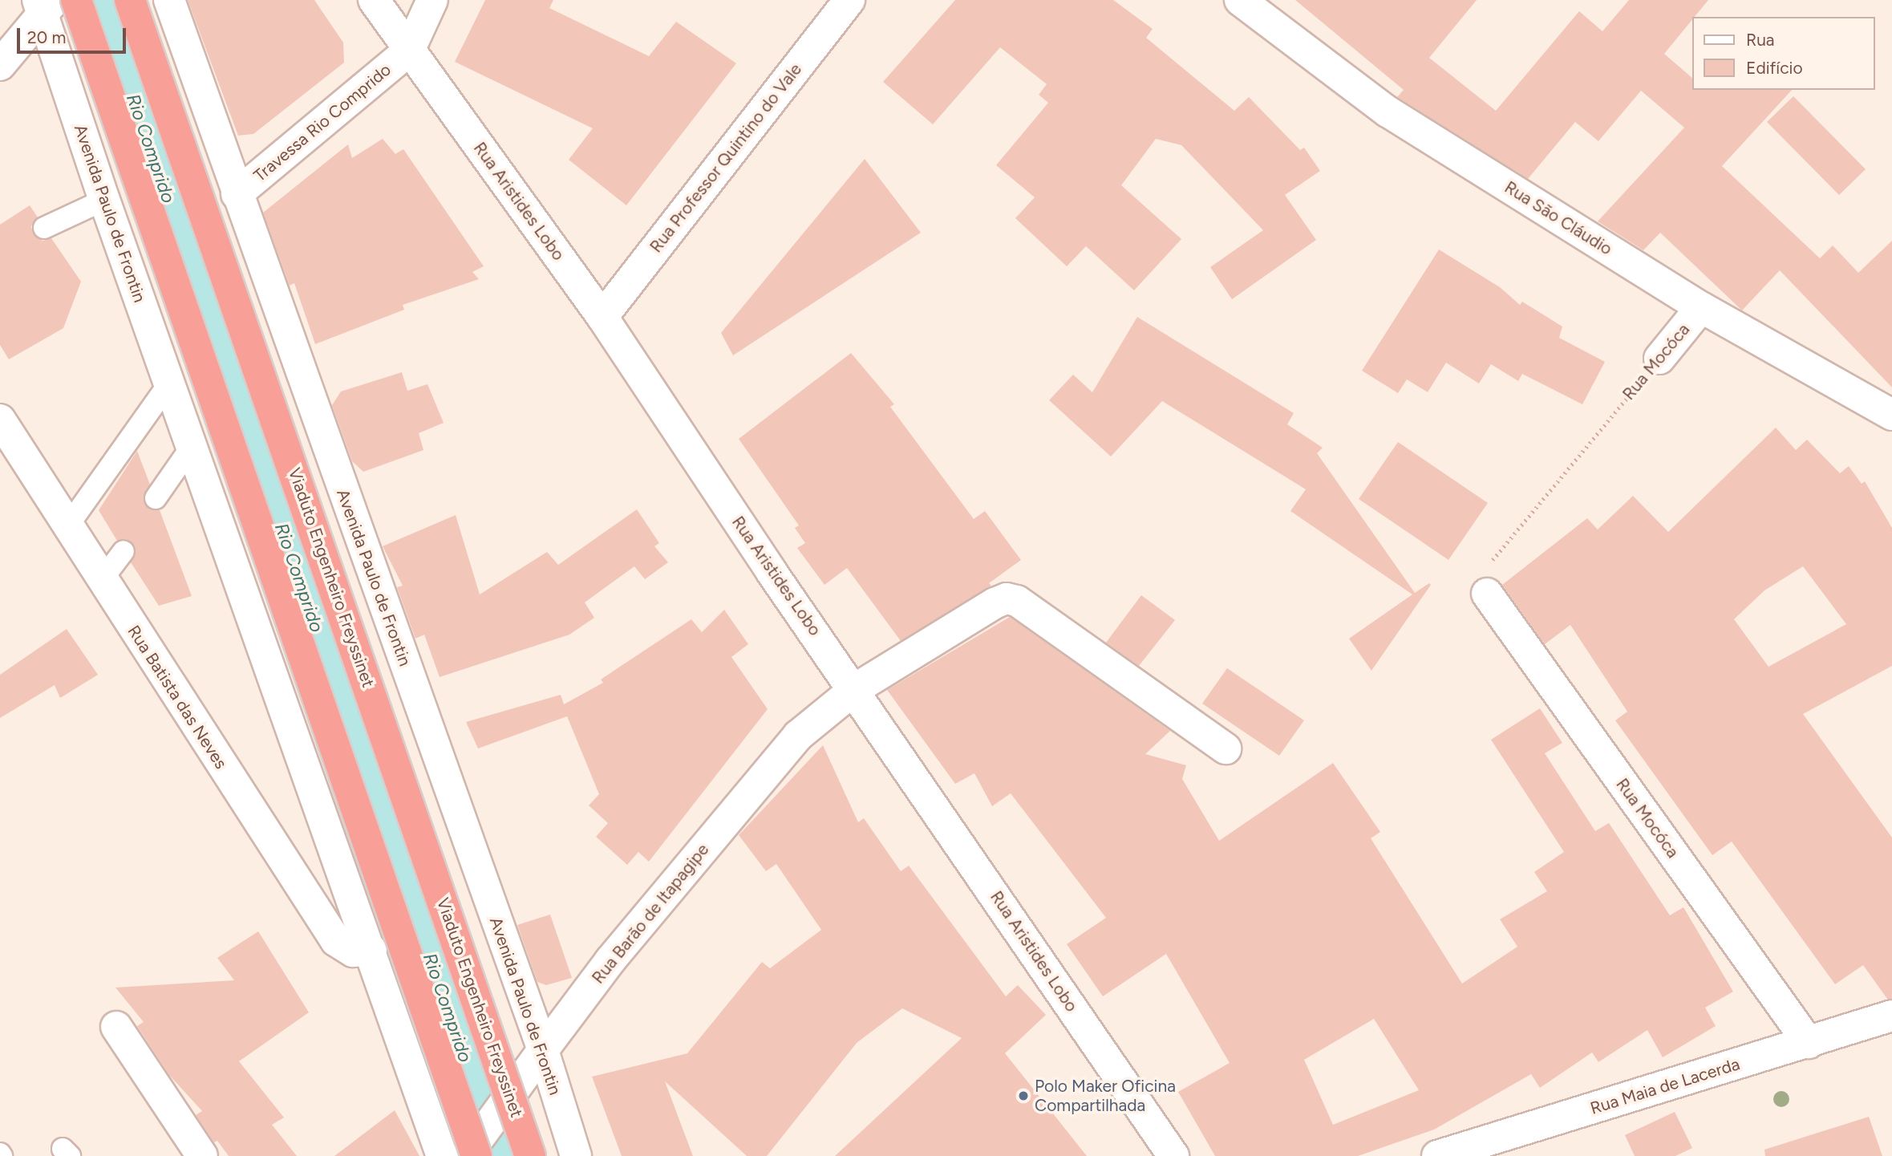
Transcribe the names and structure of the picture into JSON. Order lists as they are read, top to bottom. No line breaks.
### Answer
{"streets":{"highway":["Viaduto Engenheiro Freyssinet"],"street":["Travessa Rio Comprido","Rua Professor Quintino do Vale","Rua Aristides Lobo","Avenida Paulo de Frontin","Rua São Cláudio","Rua Mocóca","Rua Batista das Neves","Rua Barão de Itapagipe","Rua Maia de Lacerda"]},"crossings":[["Travessa Rio Comprido","Rua Aristides Lobo"],["Travessa Rio Comprido","Avenida Paulo de Frontin"],["Rua Professor Quintino do Vale","Rua Aristides Lobo"],["Rua Aristides Lobo","Rua Barão de Itapagipe"],["Avenida Paulo de Frontin","Rua Batista das Neves"],["Avenida Paulo de Frontin","Rua Barão de Itapagipe"],["Rua São Cláudio","Rua Mocóca"],["Rua Mocóca","Rua Maia de Lacerda"]],"water":["Rio Comprido"],"places":["Polo Maker Oficina Compartilhada"],"legend":["Rua","Edifício"],"scale_bar":"20 m"}
